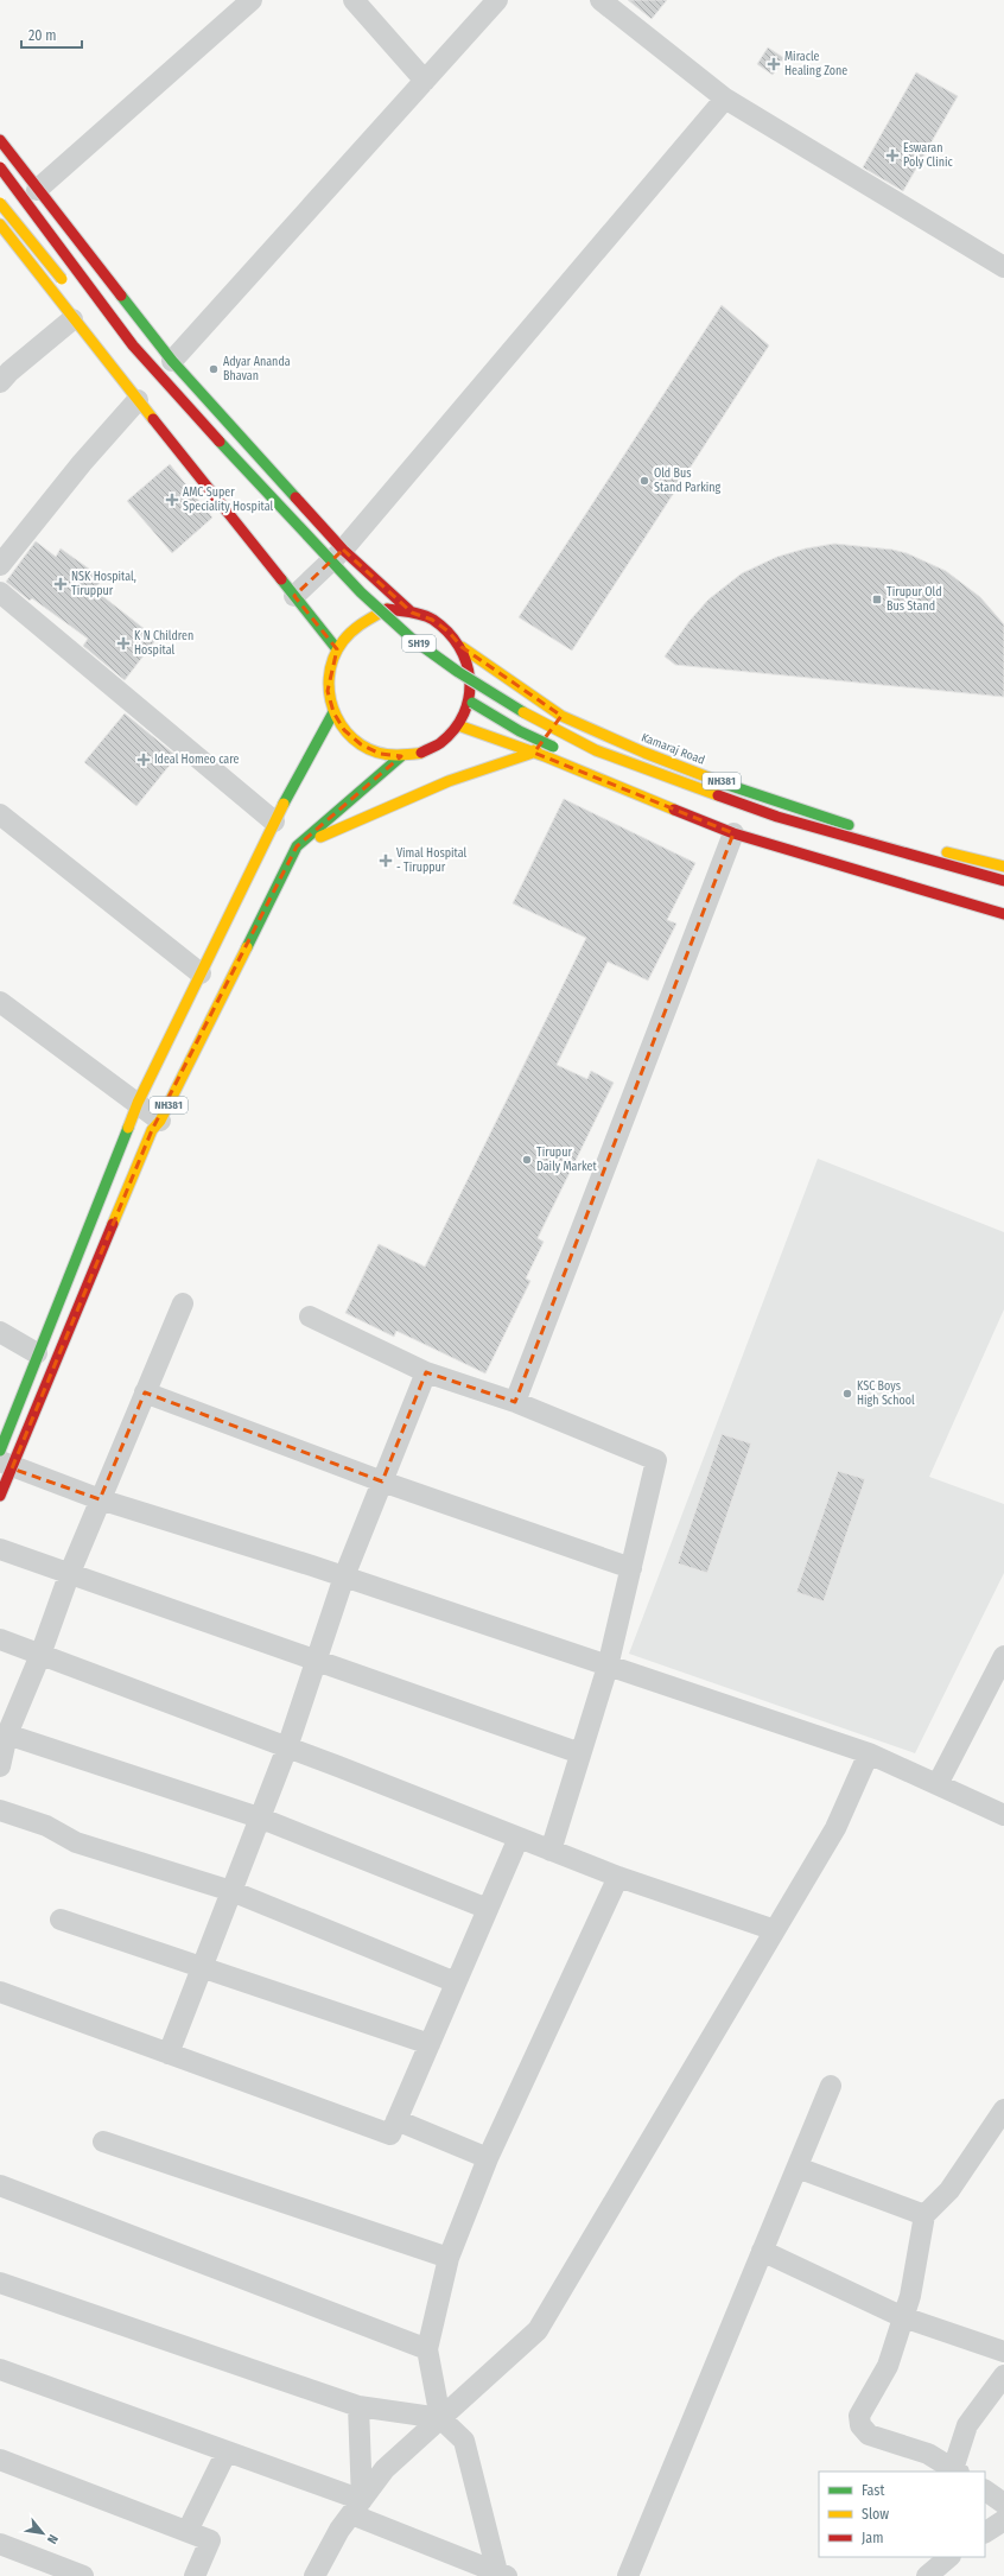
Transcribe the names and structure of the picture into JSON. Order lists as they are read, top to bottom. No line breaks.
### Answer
{"streets":{"main road":["SH19","Kamaraj Road","NH381"]},"crossings":[["Kamaraj Road","NH381"]],"places":{"health":["Miracle Healing Zone","Eswaran Poly Clinic","AMC Super Speciality Hospital","NSK Hospital, Tiruppur","K N Children Hospital","Ideal Homeo care","Vimal Hospital - Tiruppur"],"other":["Adyar Ananda Bhavan","Old Bus Stand Parking","Tirupur Daily Market","KSC Boys High School"],"transit":["Tirupur Old Bus Stand"]},"legend":["Fast","Slow","Jam"],"scale_bar":"20 m","north":"bottom right"}
